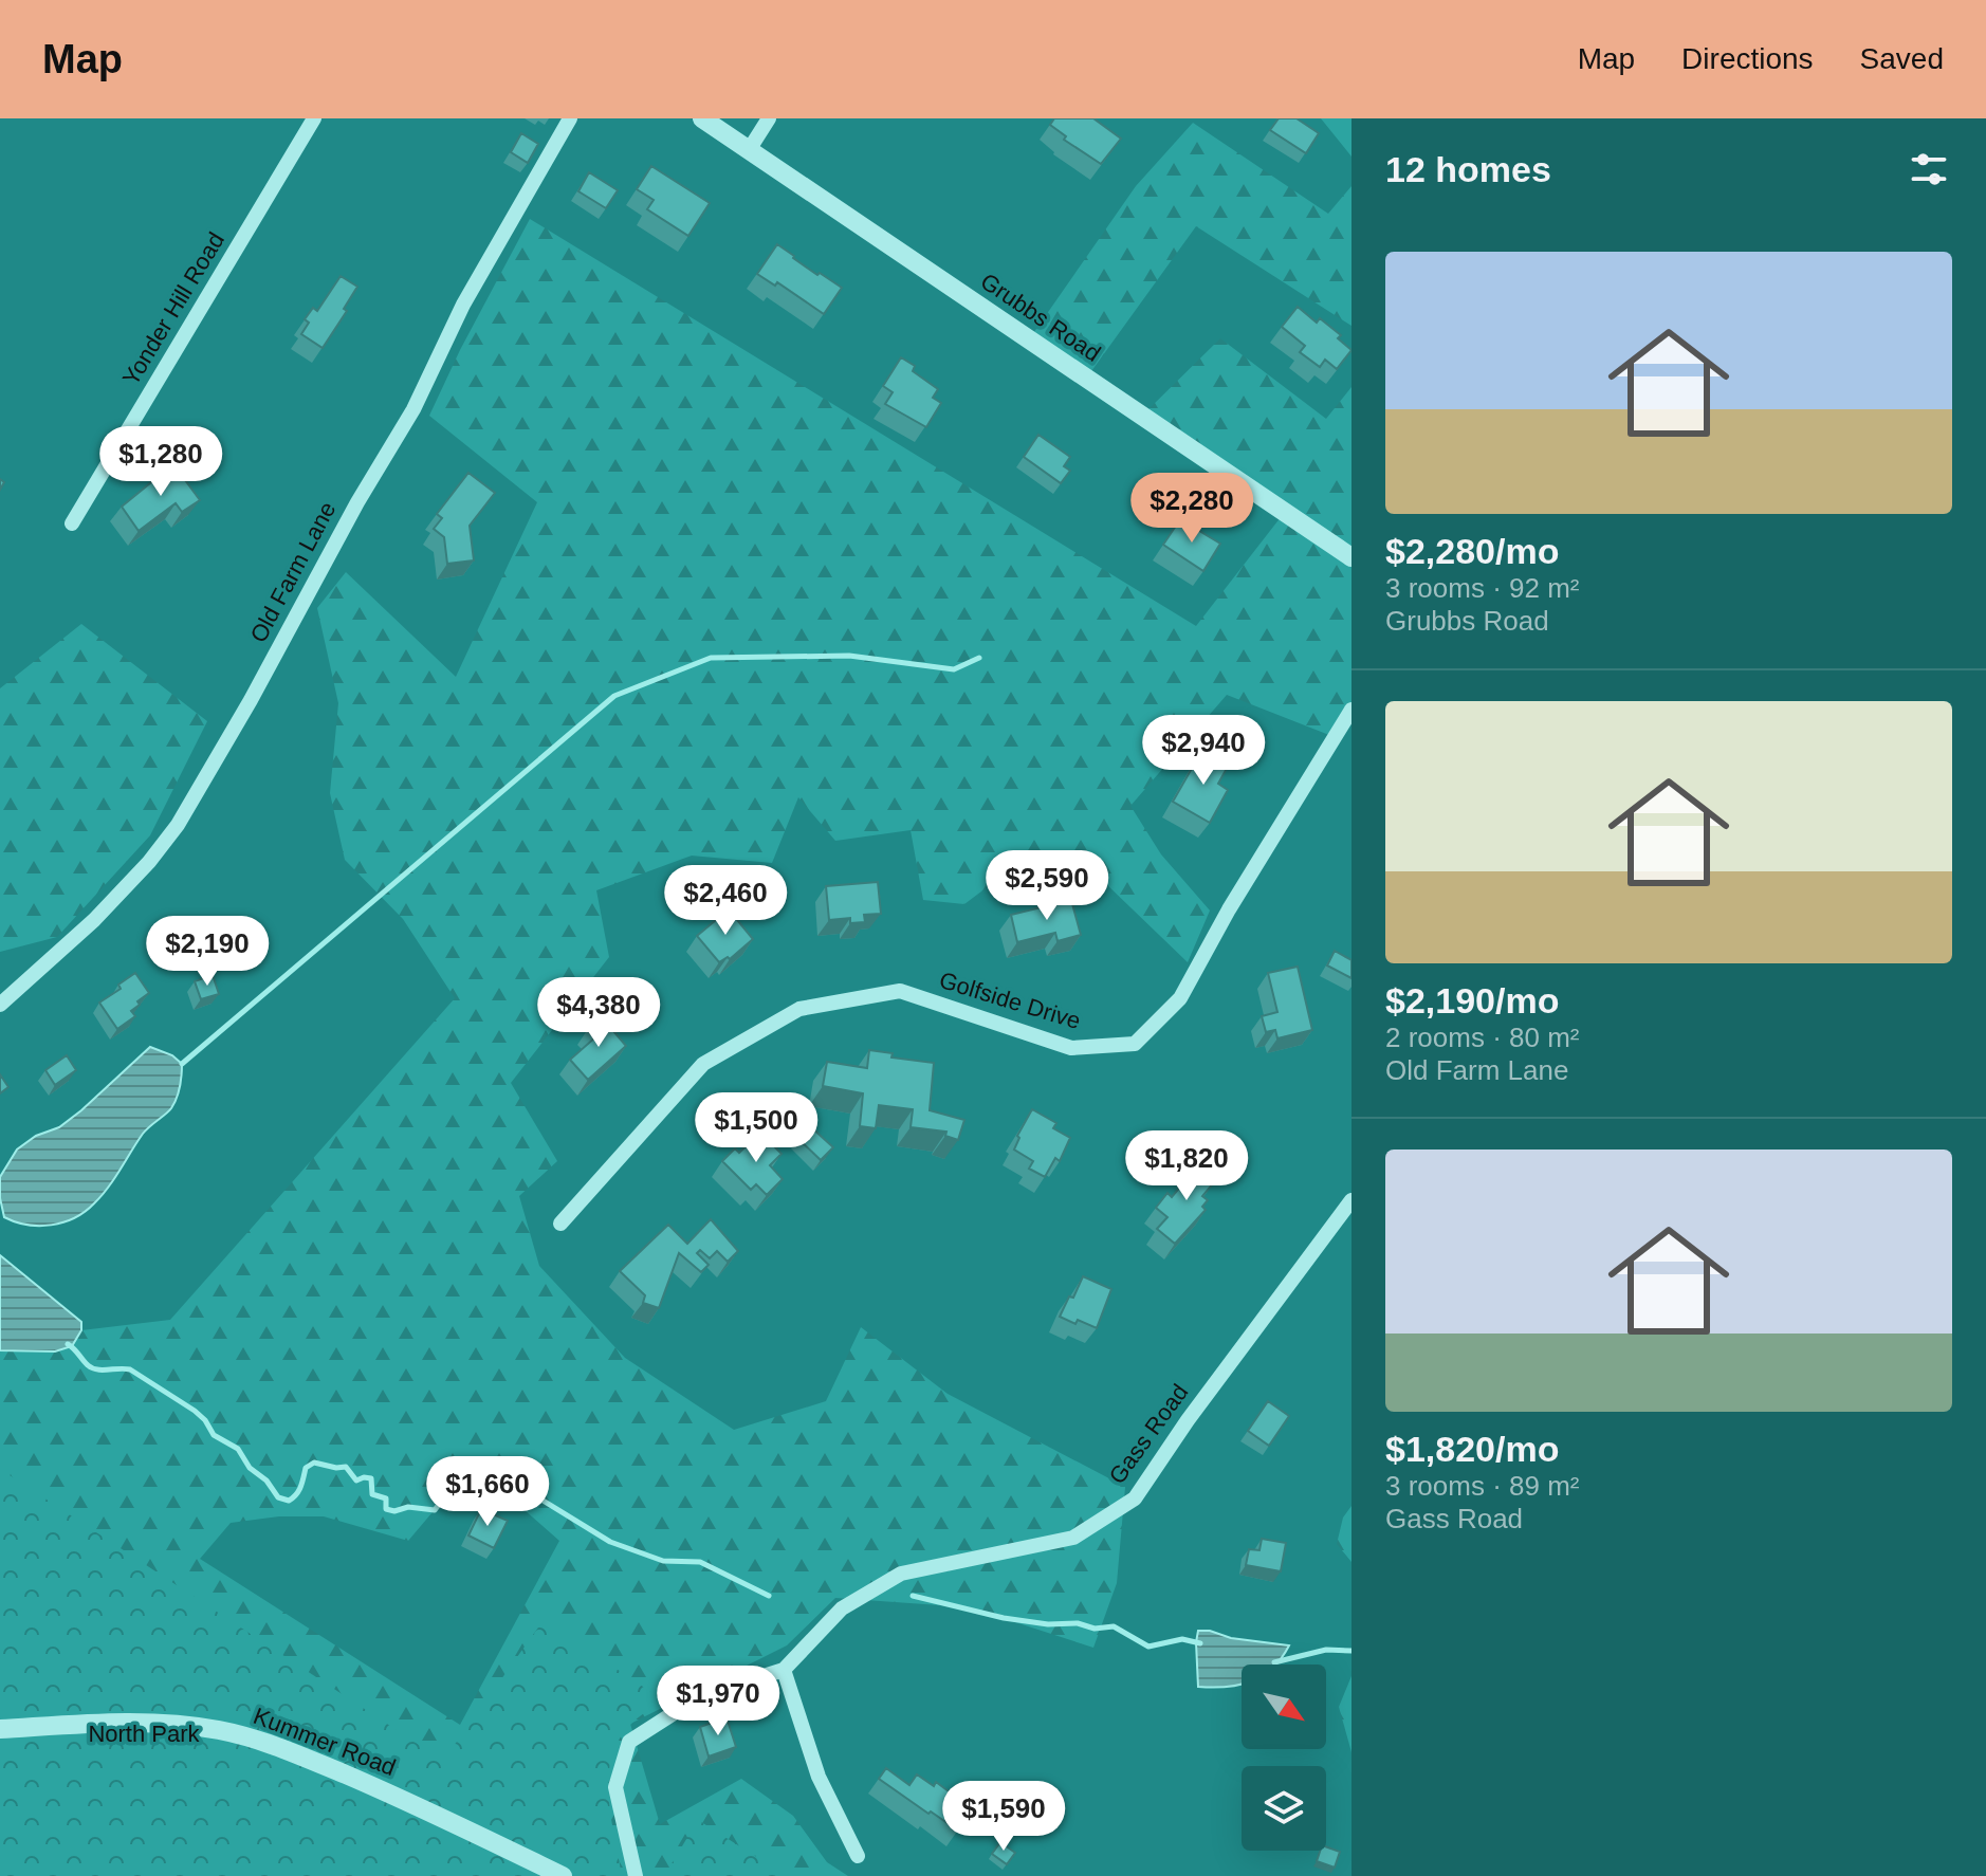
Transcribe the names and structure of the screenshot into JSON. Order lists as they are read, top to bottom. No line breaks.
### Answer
{"streets":{"street":["Yonder Hill Road","Grubbs Road","Old Farm Lane","Golfside Drive","Gass Road","Kummer Road"]},"parks":["North Park"],"north":"bottom right","page":{"header":"Map","nav":["Map","Directions","Saved"],"heading":"12 homes","list":[{"name":"$2,280/mo","note":"3 rooms · 92 m² · Grubbs Road"},{"name":"$2,190/mo","note":"2 rooms · 80 m² · Old Farm Lane"},{"name":"$1,820/mo","note":"3 rooms · 89 m² · Gass Road"}],"price":["$1,280","$2,280","$2,940","$2,590","$2,460","$2,190","$4,380","$1,500","$1,820","$1,660","$1,970","$1,590"]}}
